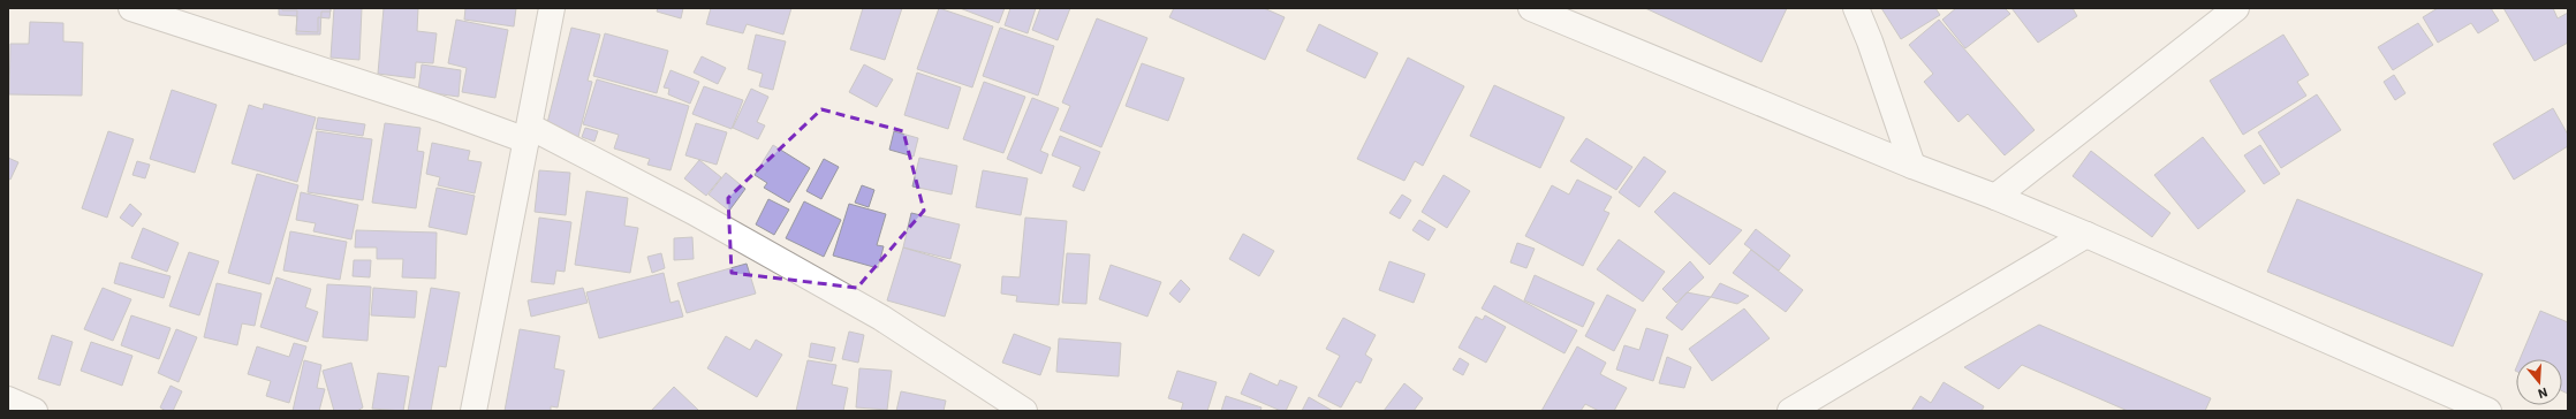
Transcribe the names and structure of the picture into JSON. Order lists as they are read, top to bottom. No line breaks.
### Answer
{"north":"bottom"}
